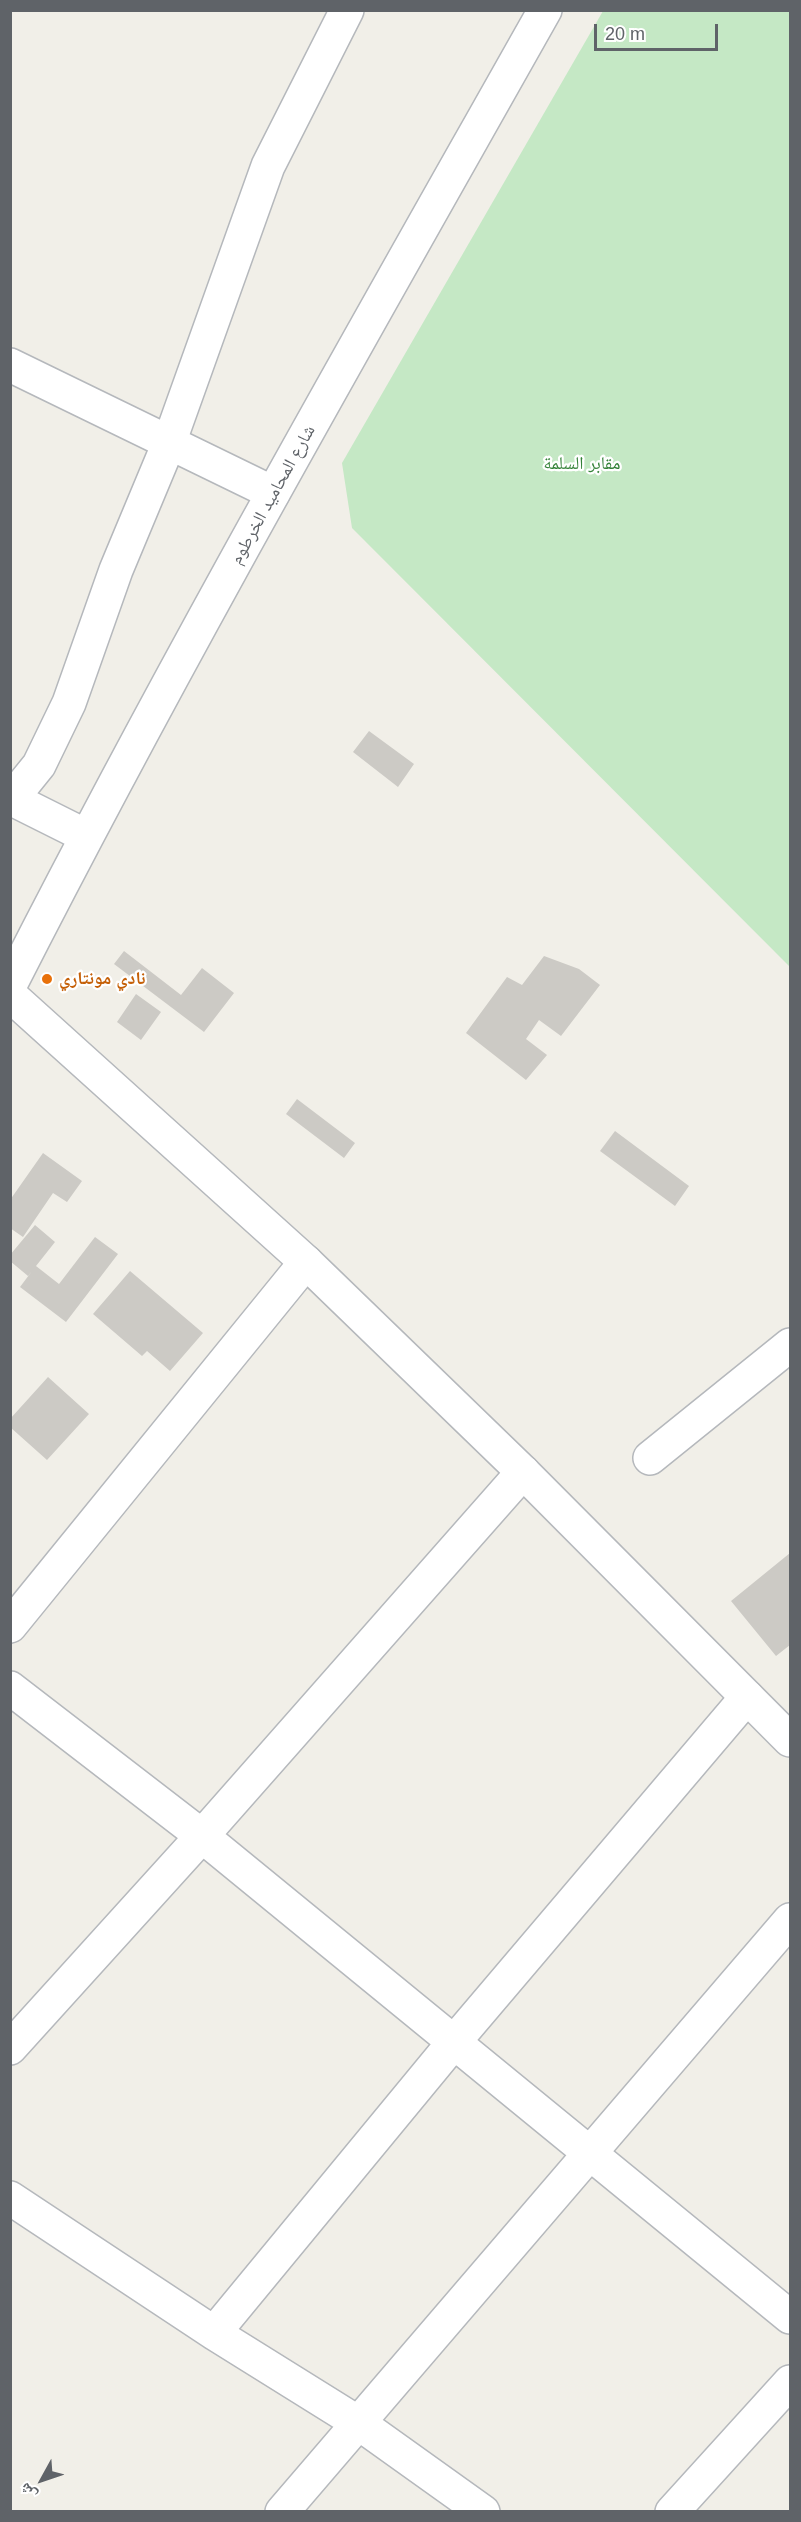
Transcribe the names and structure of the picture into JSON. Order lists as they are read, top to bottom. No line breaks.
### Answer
{"streets":{"street":["شارع المحاميد الخرطوم"]},"parks":["مقابر السلمة"],"places":["نادي مونتاري"],"scale_bar":"20 m","north":"bottom left"}
